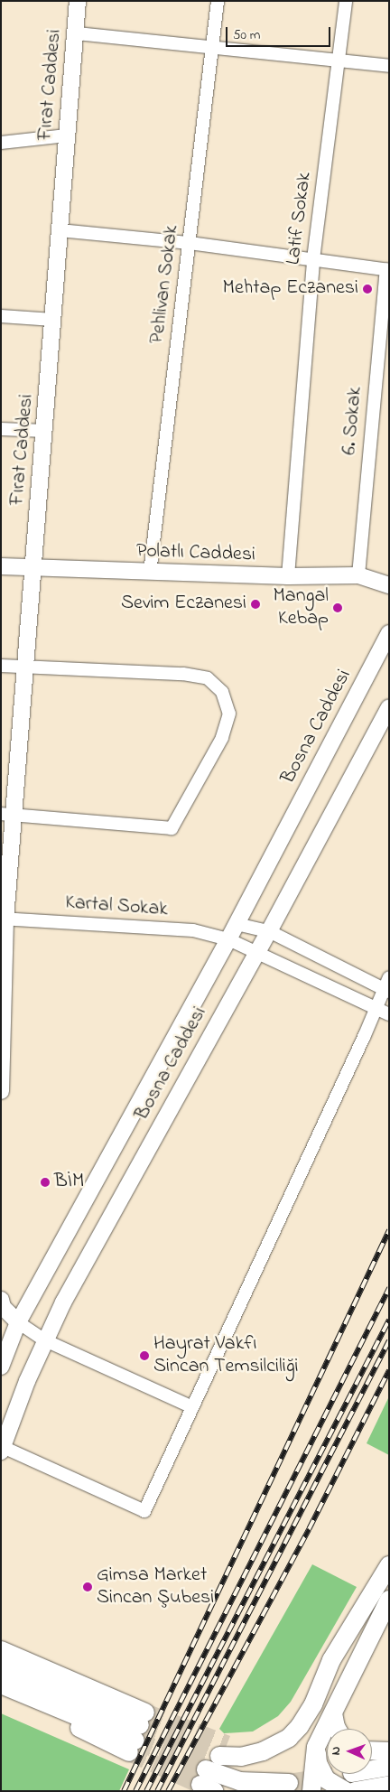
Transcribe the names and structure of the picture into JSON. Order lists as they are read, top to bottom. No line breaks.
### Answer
{"streets":{"street":["Fırat Caddesi","Latif Sokak","Pehlivan Sokak","6. Sokak","Polatlı Caddesi","Bosna Caddesi","Kartal Sokak"]},"crossings":[["Fırat Caddesi","Polatlı Caddesi"],["Fırat Caddesi","Kartal Sokak"],["Latif Sokak","Polatlı Caddesi"],["Pehlivan Sokak","Polatlı Caddesi"],["6. Sokak","Polatlı Caddesi"],["Bosna Caddesi","Kartal Sokak"]],"places":["Mehtap Eczanesi","Sevim Eczanesi","Mangal Kebap","BİM","Hayrat Vakfı Sincan Temsilciliği","Gimsa Market Sincan Şubesi"],"scale_bar":"50 m","north":"left"}
